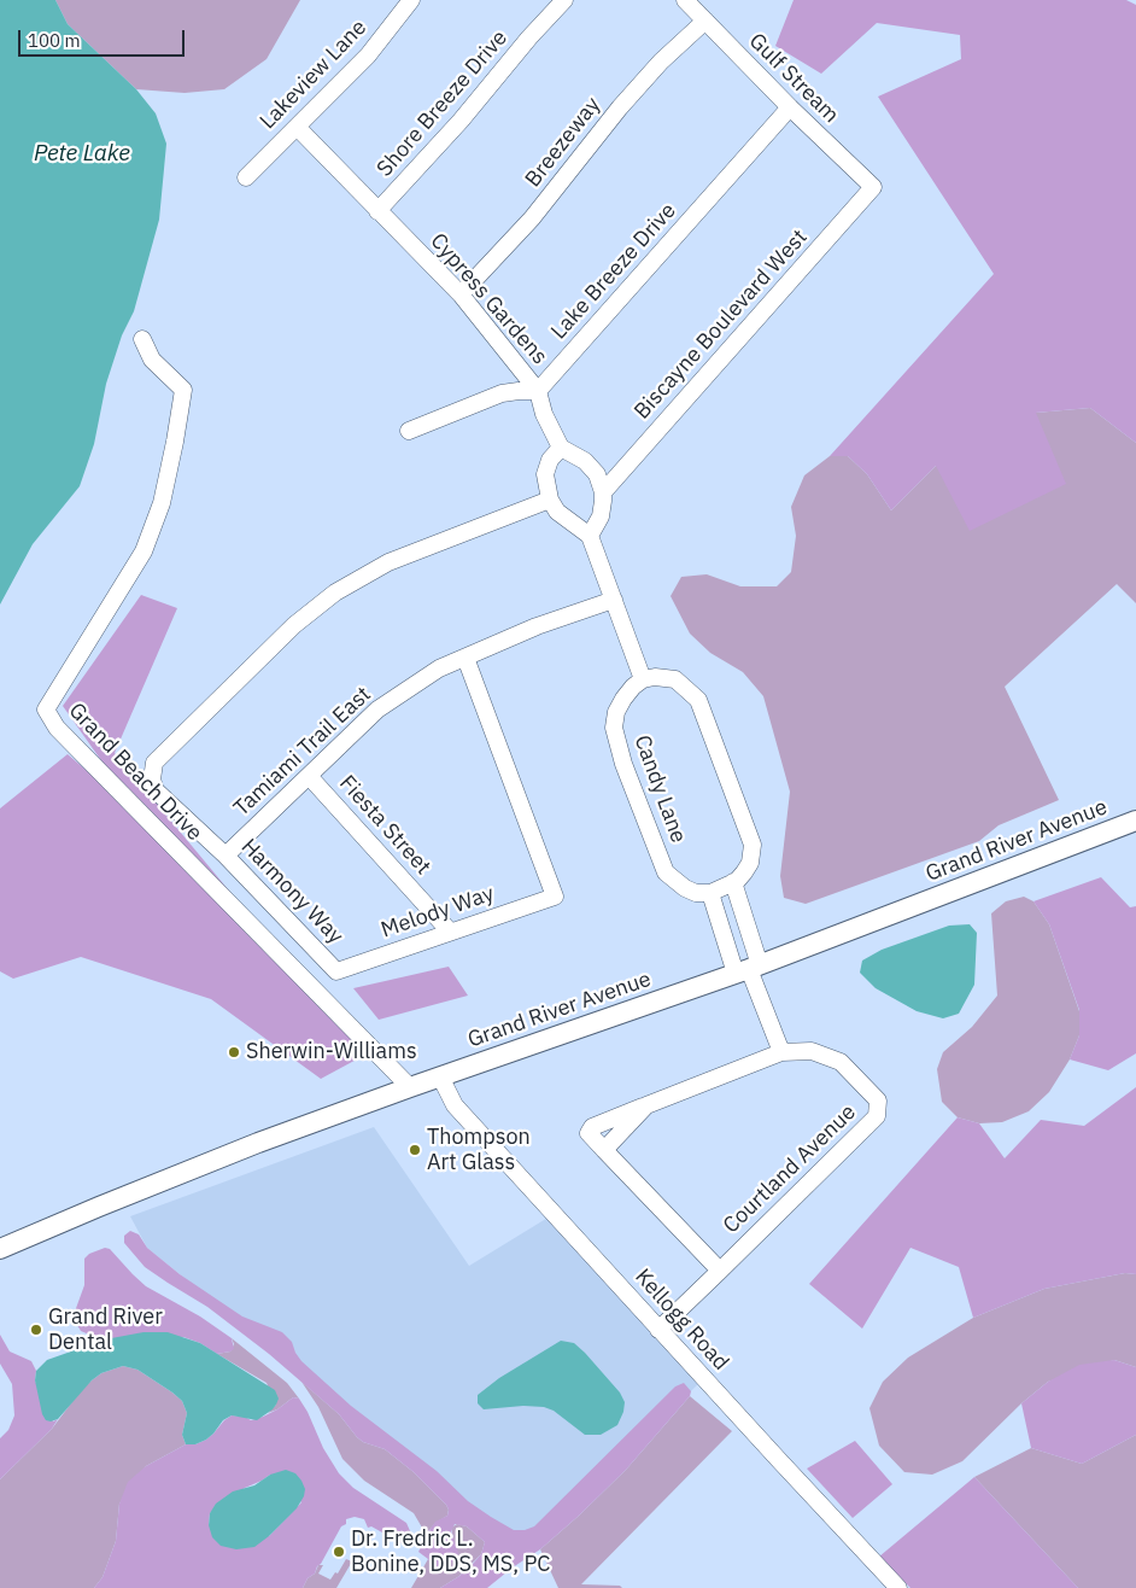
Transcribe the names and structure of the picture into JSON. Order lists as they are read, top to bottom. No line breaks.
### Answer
{"streets":{"main road":["Grand River Avenue"],"street":["Lakeview Lane","Gulf Stream","Shore Breeze Drive","Breezeway","Lake Breeze Drive","Cypress Gardens","Biscayne Boulevard West","Tamiami Trail East","Grand Beach Drive","Candy Lane","Fiesta Street","Harmony Way","Melody Way","Courtland Avenue","Kellogg Road"]},"crossings":[["Lakeview Lane","Cypress Gardens"],["Gulf Stream","Breezeway"],["Gulf Stream","Lake Breeze Drive"],["Gulf Stream","Biscayne Boulevard West"],["Shore Breeze Drive","Cypress Gardens"],["Breezeway","Cypress Gardens"],["Lake Breeze Drive","Cypress Gardens"],["Tamiami Trail East","Fiesta Street"],["Tamiami Trail East","Harmony Way"],["Tamiami Trail East","Melody Way"],["Grand Beach Drive","Grand River Avenue"],["Fiesta Street","Melody Way"],["Grand River Avenue","Kellogg Road"],["Harmony Way","Melody Way"],["Courtland Avenue","Kellogg Road"]],"water":["Pete Lake"],"places":["Sherwin-Williams","Thompson Art Glass","Grand River Dental","Dr. Fredric L. Bonine, DDS, MS, PC"],"scale_bar":"100 m"}
